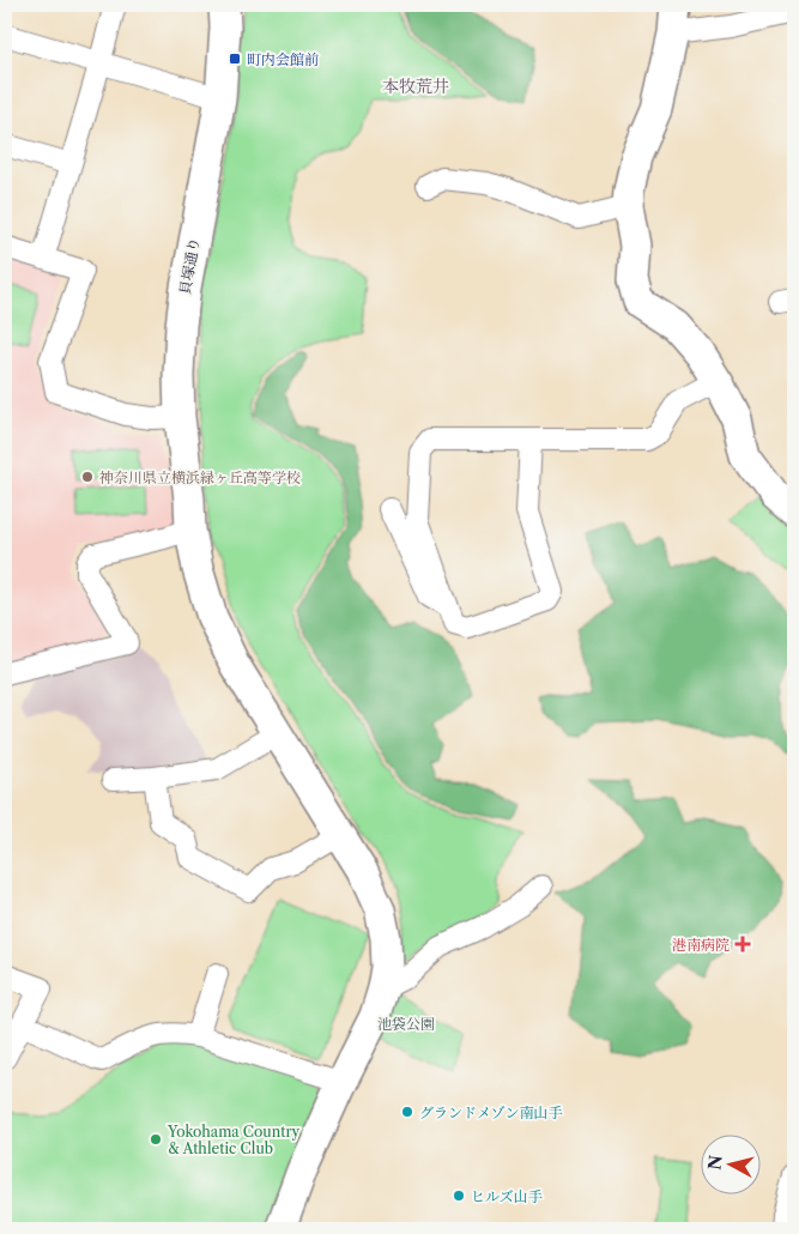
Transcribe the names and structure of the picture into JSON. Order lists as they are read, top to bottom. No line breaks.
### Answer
{"streets":{"street":["貝塚通り"]},"districts":["本牧荒井"],"parks":["池袋公園"],"places":{"transit":["町内会館前"],"other":["神奈川県立横浜緑ヶ丘高等学校","グランドメゾン南山手","Yokohama Country & Athletic Club","ヒルズ山手"],"health":["港南病院"]},"north":"left"}
